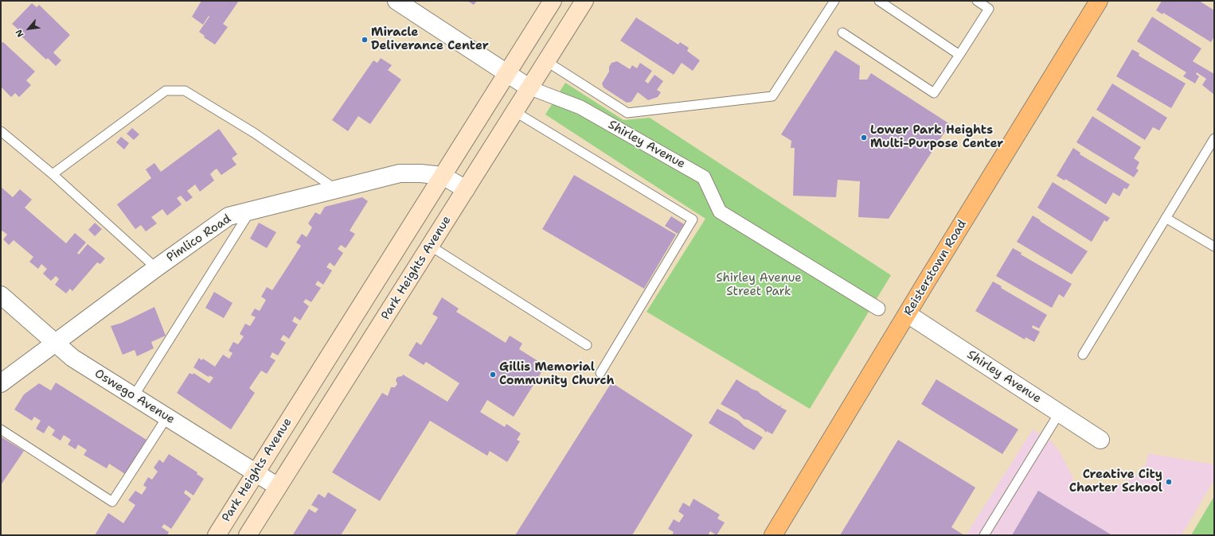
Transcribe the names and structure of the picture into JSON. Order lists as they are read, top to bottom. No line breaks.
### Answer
{"streets":{"main road":["Park Heights Avenue","Reisterstown Road"],"street":["Shirley Avenue","Pimlico Road","Oswego Avenue"]},"crossings":[["Shirley Avenue","Park Heights Avenue"],["Shirley Avenue","Reisterstown Road"],["Pimlico Road","Park Heights Avenue"],["Pimlico Road","Oswego Avenue"],["Park Heights Avenue","Oswego Avenue"]],"parks":["Shirley Avenue Street Park"],"places":["Miracle Deliverance Center","Lower Park Heights Multi-Purpose Center","Gillis Memorial Community Church","Creative City Charter School"],"north":"bottom left"}
